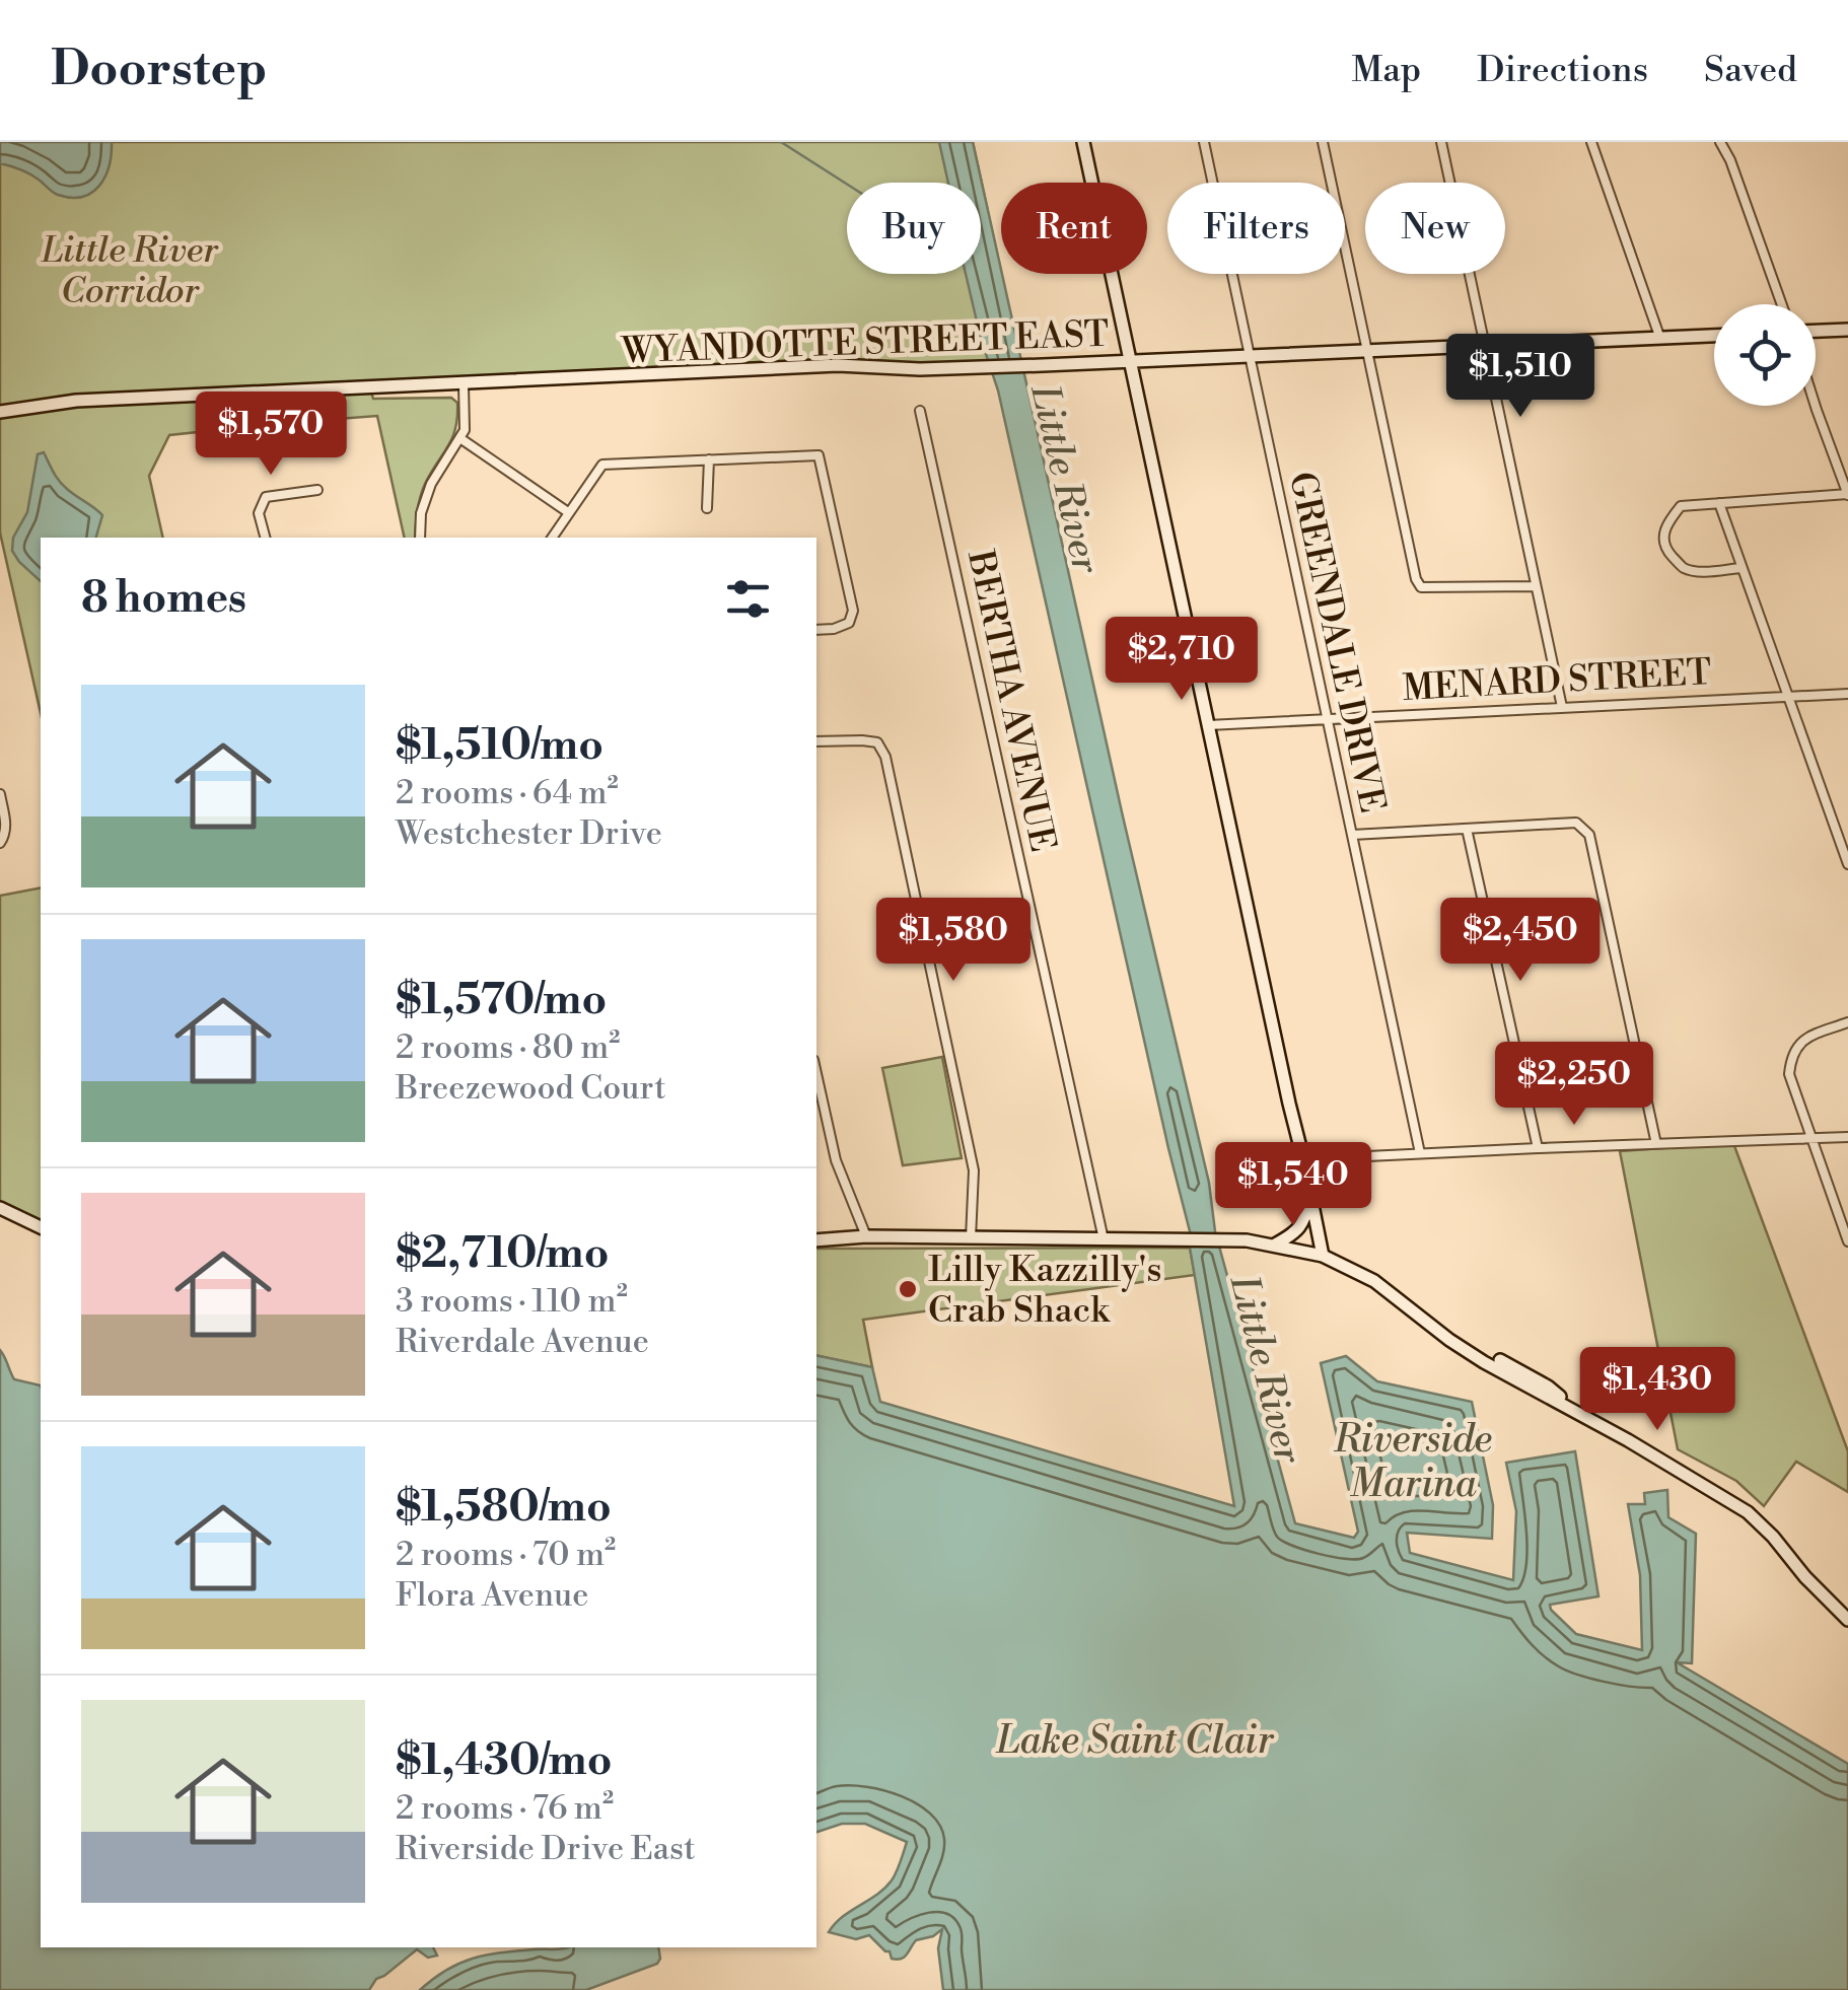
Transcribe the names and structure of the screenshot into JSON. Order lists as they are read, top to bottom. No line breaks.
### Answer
{"streets":{"street":["WYANDOTTE STREET EAST","GREENDALE DRIVE","MENARD STREET","BERTHA AVENUE"]},"crossings":[["WYANDOTTE STREET EAST","GREENDALE DRIVE"],["GREENDALE DRIVE","MENARD STREET"]],"water":["Little River","Riverside Marina","Lake Saint Clair"],"parks":["Little River Corridor"],"places":["Lilly Kazzilly's Crab Shack"],"page":{"header":"Doorstep","nav":["Map","Directions","Saved"],"chip":["Buy","Rent","Filters","New"],"price":["$1,510","$1,570","$2,710","$1,580","$2,450","$2,250","$1,540","$1,430"],"heading":"8 homes","list":[{"name":"$1,510/mo","note":"2 rooms · 64 m² · Westchester Drive"},{"name":"$1,570/mo","note":"2 rooms · 80 m² · Breezewood Court"},{"name":"$2,710/mo","note":"3 rooms · 110 m² · Riverdale Avenue"},{"name":"$1,580/mo","note":"2 rooms · 70 m² · Flora Avenue"},{"name":"$1,430/mo","note":"2 rooms · 76 m² · Riverside Drive East"}]}}
